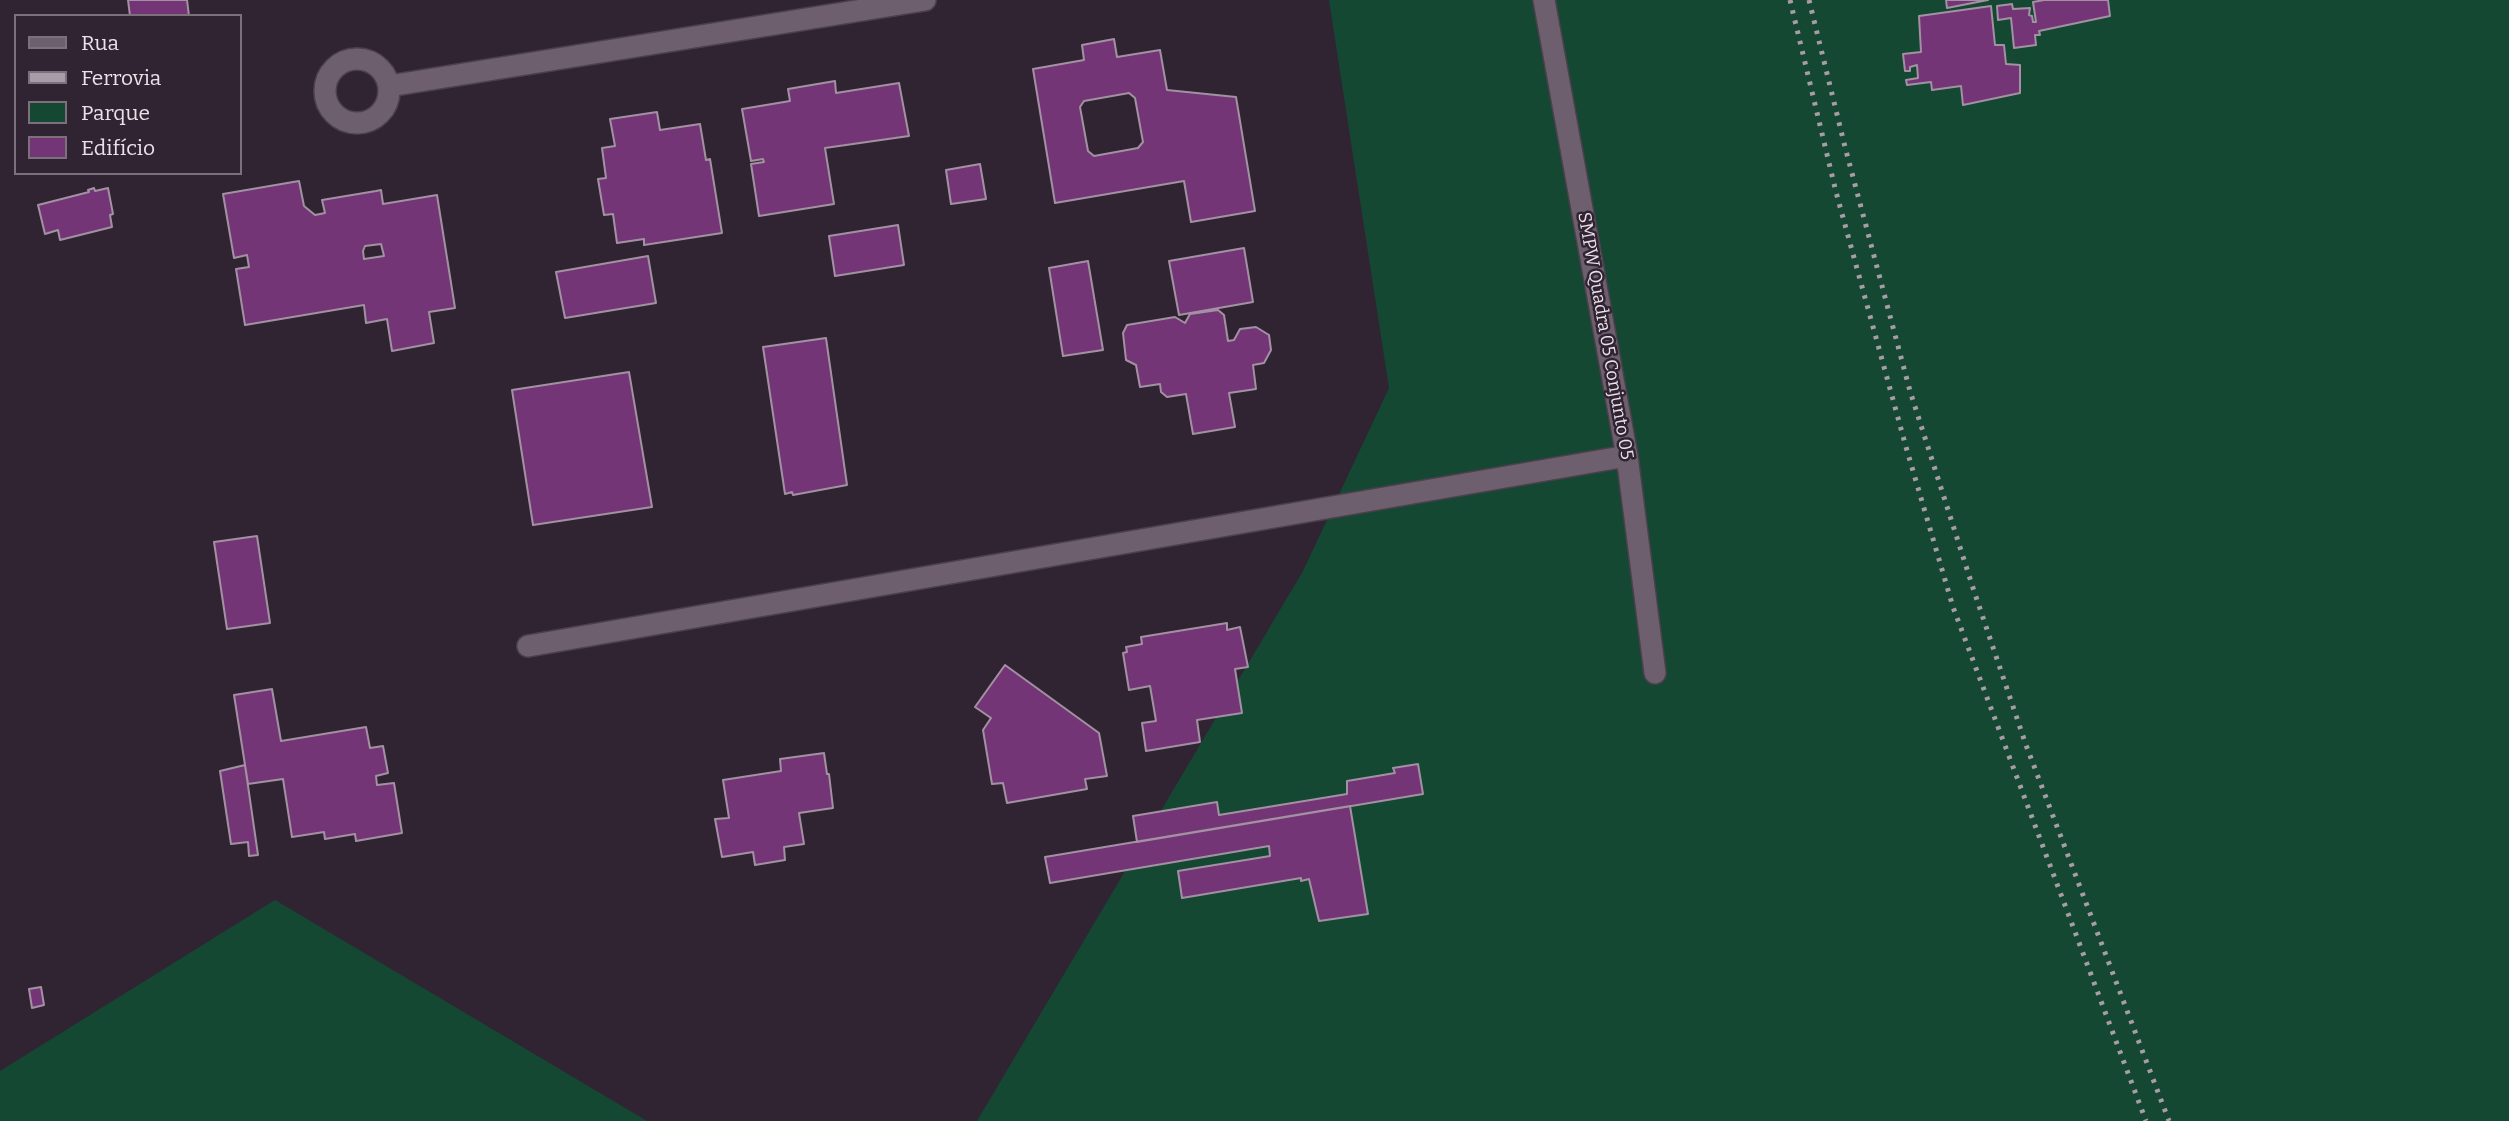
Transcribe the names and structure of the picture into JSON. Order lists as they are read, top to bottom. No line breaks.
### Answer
{"streets":{"street":["SMPW Quadra 05 Conjunto 05"]},"legend":["Rua","Ferrovia","Parque","Edifício"]}
